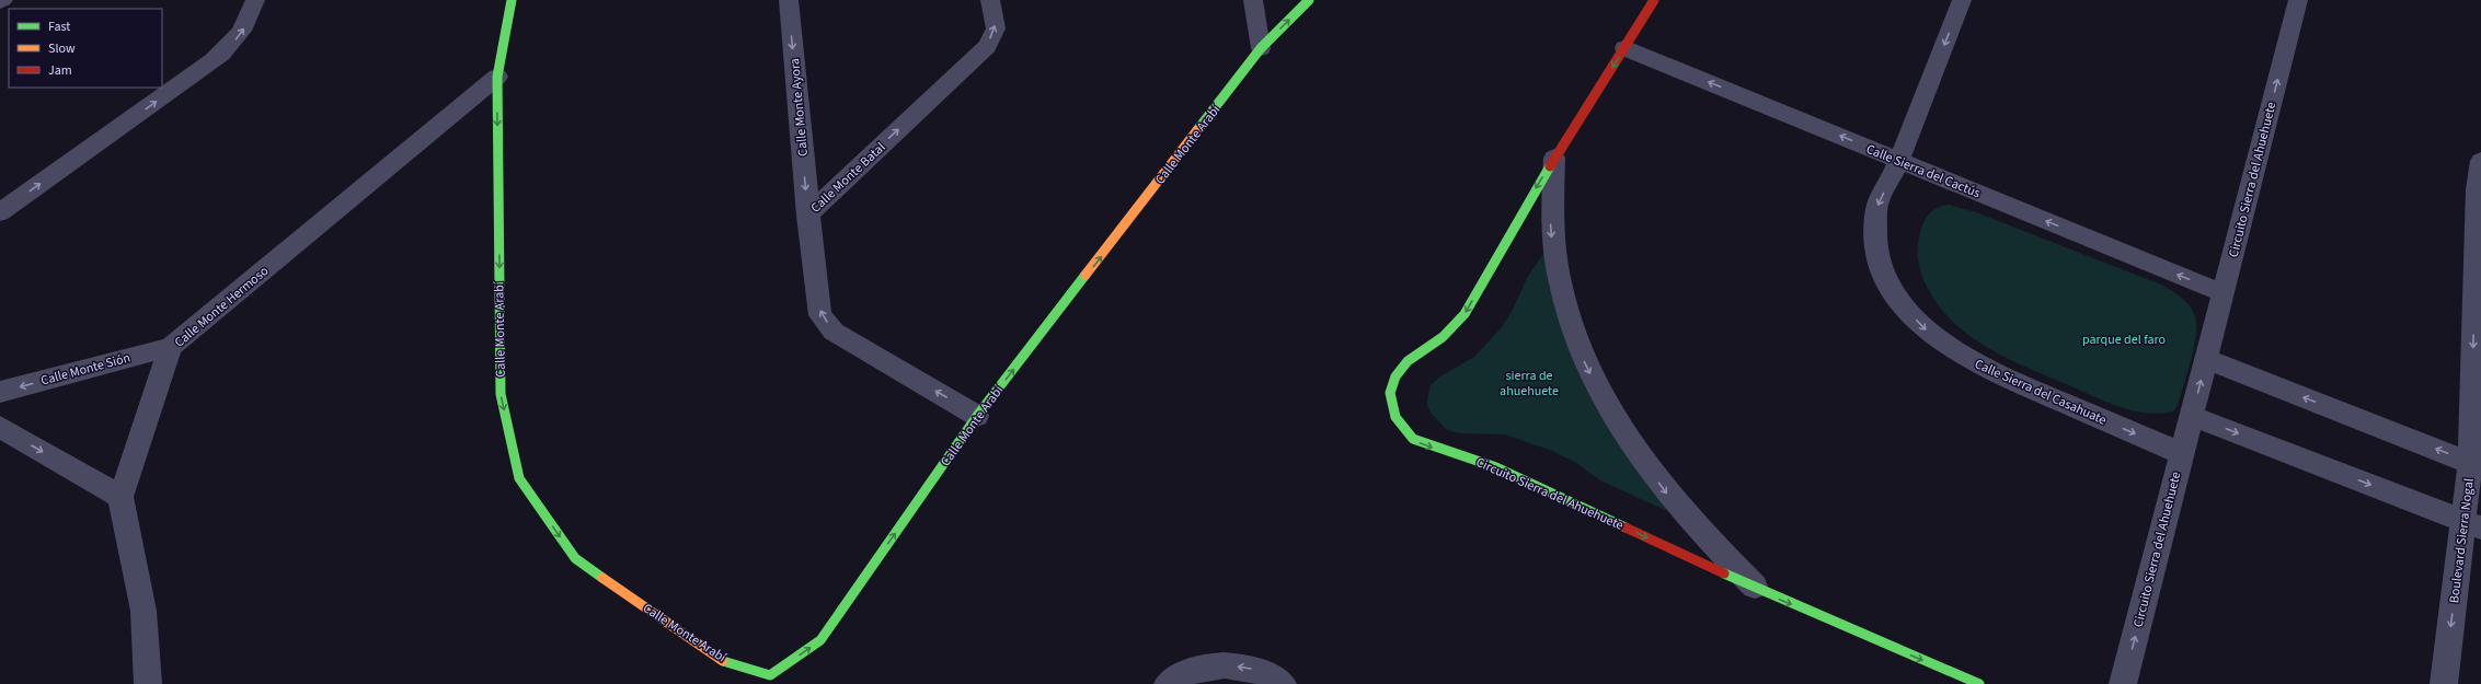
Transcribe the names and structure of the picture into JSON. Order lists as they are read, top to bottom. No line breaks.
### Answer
{"streets":{"street":["Calle Monte Ayora","Calle Monte Arabí","Calle Sierra del Cactús","Calle Monte Batal","Circuito Sierra del Ahuehuete","Calle Monte Hermoso","Calle Monte Sión","Calle Sierra del Casahuate","Boulevard Sierra Nogal"]},"crossings":[["Calle Monte Ayora","Calle Monte Batal"],["Calle Monte Arabí","Calle Monte Batal"],["Calle Monte Arabí","Calle Monte Hermoso"],["Calle Sierra del Cactús","Circuito Sierra del Ahuehuete"],["Calle Sierra del Cactús","Calle Sierra del Casahuate"],["Circuito Sierra del Ahuehuete","Calle Sierra del Casahuate"],["Calle Monte Hermoso","Calle Monte Sión"]],"one_way":["Calle Monte Ayora","Calle Sierra del Cactús","Calle Monte Sión","Boulevard Sierra Nogal"],"parks":["parque del faro","sierra de ahuehuete"],"legend":["Fast","Slow","Jam"]}
